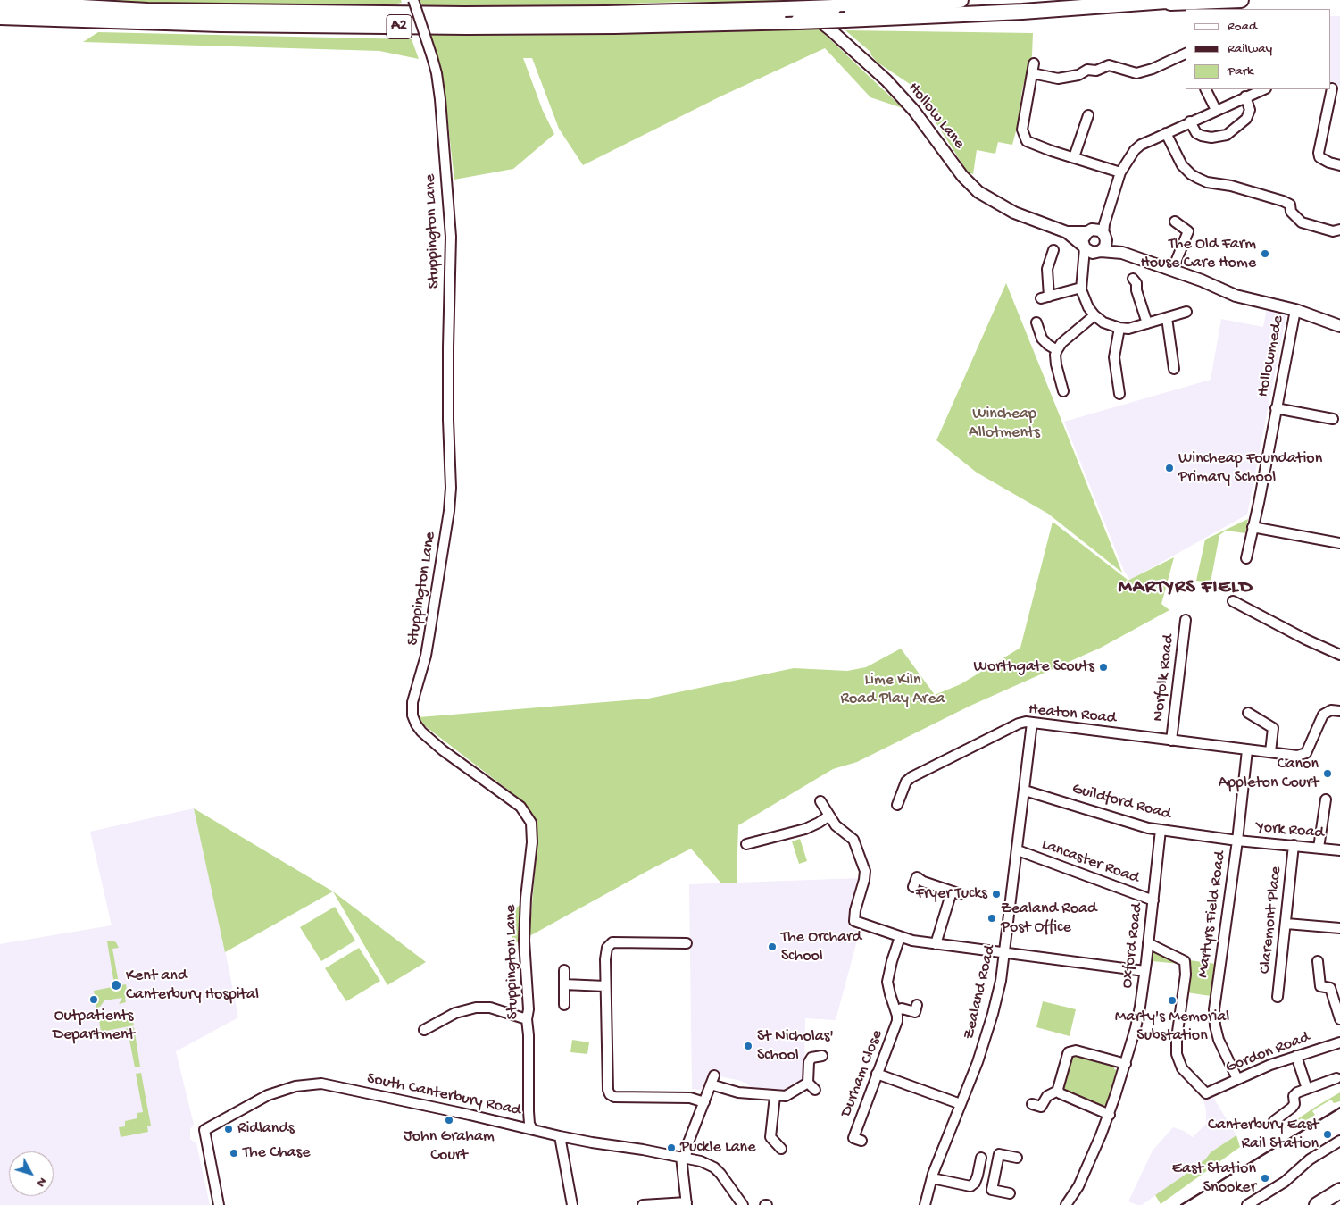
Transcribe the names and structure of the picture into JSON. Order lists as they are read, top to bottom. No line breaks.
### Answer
{"streets":{"highway":["A2"],"street":["Hollow Lane","Stuppington Lane","Hollowmede","Norfolk Road","Heaton Road","Guildford Road","York Road","Lancaster Road","Martyrs Field Road","Claremont Place","Oxford Road","Zealand Road","Gordon Road","Durham Close","South Canterbury Road"]},"crossings":[["A2","Hollow Lane"],["Hollow Lane","Hollowmede"],["Stuppington Lane","South Canterbury Road"],["Norfolk Road","Heaton Road"],["Heaton Road","Martyrs Field Road"],["Heaton Road","Zealand Road"],["Guildford Road","York Road"],["Guildford Road","Martyrs Field Road"],["Guildford Road","Oxford Road"],["Guildford Road","Zealand Road"],["York Road","Martyrs Field Road"],["York Road","Claremont Place"],["Lancaster Road","Oxford Road"],["Lancaster Road","Zealand Road"],["Martyrs Field Road","Gordon Road"],["Oxford Road","Gordon Road"]],"districts":["MARTYRS FIELD"],"parks":["Wincheap Allotments","Lime Kiln Road Play Area"],"places":["The Old Farm House Care Home","Wincheap Foundation Primary School","Worthgate Scouts","Canon Appleton Court","Fryer Tucks","Zealand Road Post Office","The Orchard School","Kent and Canterbury Hospital","Outpatients Department","Marty's Memorial Substation","St Nicholas' School","John Graham Court","Ridlands","Canterbury East Rail Station","Puckle Lane","The Chase","East Station Snooker"],"legend":["Road","Railway","Park"],"north":"bottom right"}
